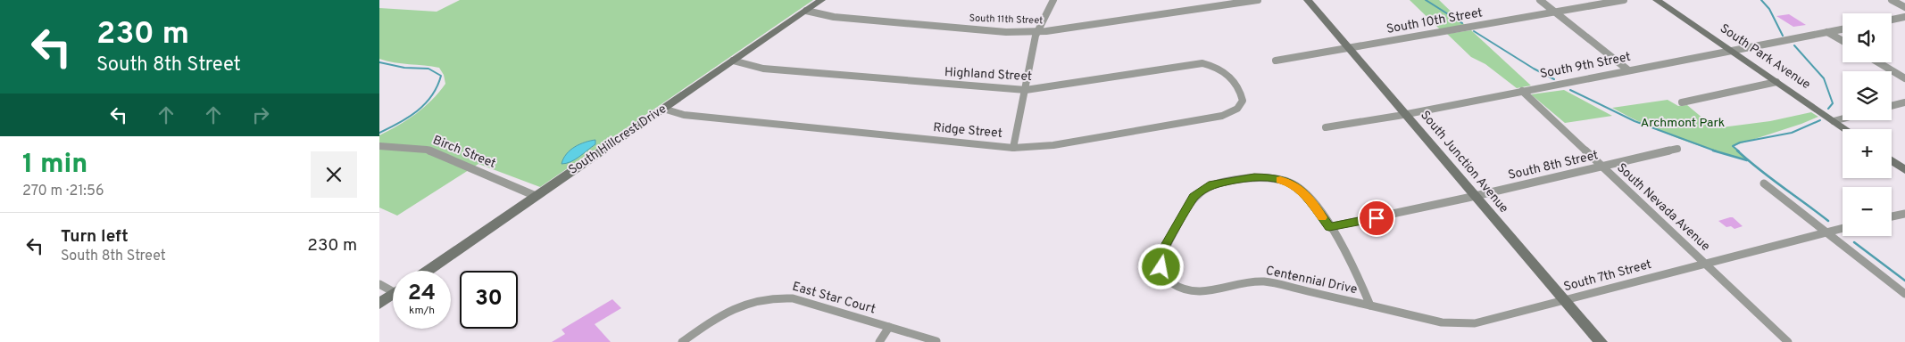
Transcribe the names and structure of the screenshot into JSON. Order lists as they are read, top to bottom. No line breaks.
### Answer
{"streets":{"street":["South 11th Street","South 10th Street","South Park Avenue","South 9th Street","Highland Street","Ridge Street","South Hillcrest Drive","Birch Street","South Junction Avenue","South 8th Street","South Nevada Avenue","South 7th Street","Centennial Drive","East Star Court"]},"crossings":[["South 11th Street","South Hillcrest Drive"],["South 10th Street","South Junction Avenue"],["South Park Avenue","South 9th Street"],["South 9th Street","South Junction Avenue"],["South 9th Street","South Nevada Avenue"],["Highland Street","Ridge Street"],["Highland Street","South Hillcrest Drive"],["Ridge Street","South Hillcrest Drive"],["South Hillcrest Drive","Birch Street"],["South Junction Avenue","South 8th Street"],["South Junction Avenue","South 7th Street"],["South 8th Street","South Nevada Avenue"],["South 8th Street","Centennial Drive"],["South Nevada Avenue","South 7th Street"],["South 7th Street","Centennial Drive"]],"parks":["Archmont Park"],"page":{"turn":["230 m","South 8th Street"],"map_buttons":["+","−"],"heading":["1 min","270 m · 21:56"],"list":[{"name":"Turn left","note":"South 8th Street","value":"230 m"}],"speed":"24 km/h","limit":"30"}}
